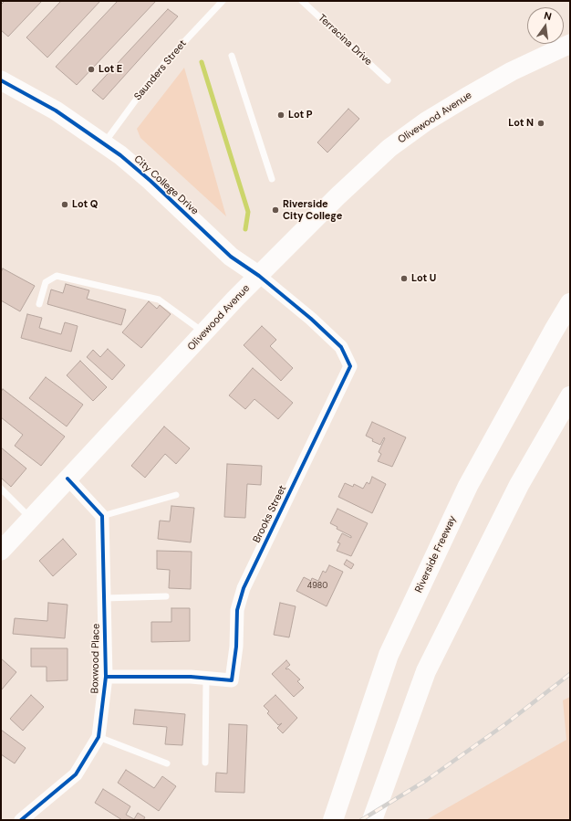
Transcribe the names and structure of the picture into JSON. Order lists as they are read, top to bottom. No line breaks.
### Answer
{"streets":{"highway":["Riverside Freeway"],"main road":["Olivewood Avenue","City College Drive"],"street":["Brooks Street","Boxwood Place"],"lane":["Terracina Drive","Saunders Street"]},"crossings":[["Saunders Street","City College Drive"],["Olivewood Avenue","City College Drive"],["Olivewood Avenue","Brooks Street"],["City College Drive","Brooks Street"],["Brooks Street","Boxwood Place"]],"places":["Lot E","Lot P","Lot N","Lot Q","Riverside City College","Lot U"],"house_numbers":["4980"],"north":"top"}
